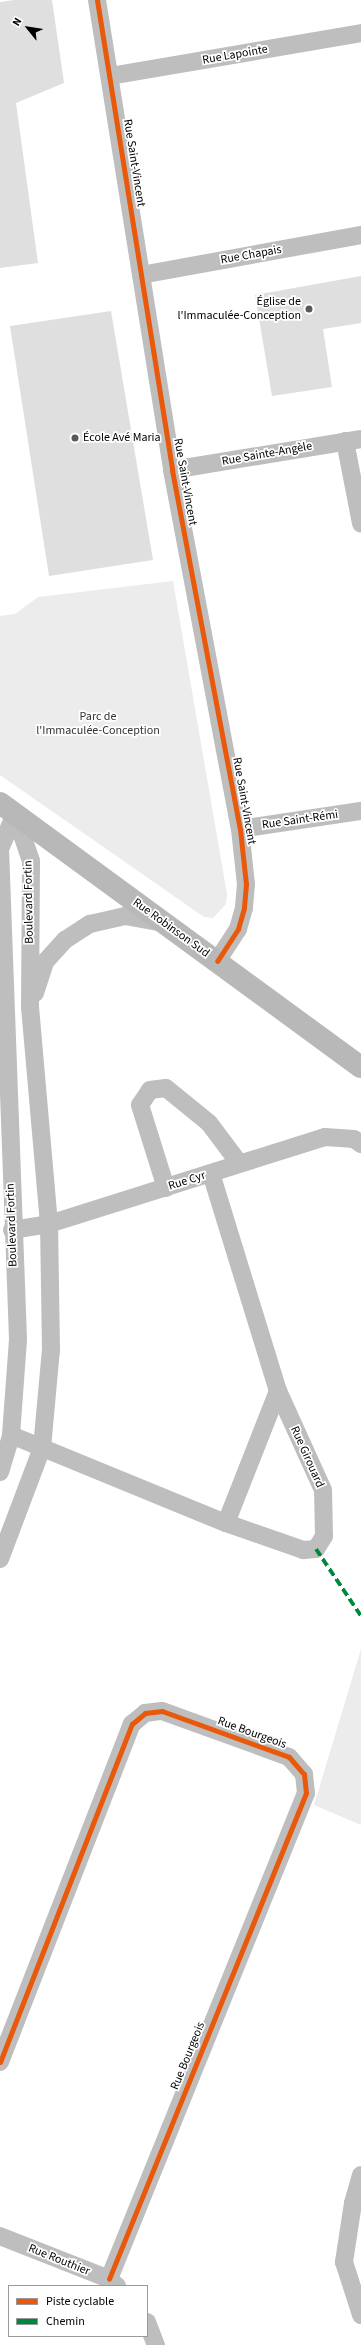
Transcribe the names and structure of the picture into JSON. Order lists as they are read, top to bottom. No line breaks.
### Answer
{"streets":{"street":["Rue Lapointe","Rue Saint-Vincent","Rue Chapais","Rue Sainte-Angèle","Rue Saint-Rémi","Boulevard Fortin","Rue Robinson Sud","Rue Cyr","Rue Girouard","Rue Bourgeois","Rue Routhier"]},"crossings":[["Rue Lapointe","Rue Saint-Vincent"],["Rue Saint-Vincent","Rue Chapais"],["Rue Saint-Vincent","Rue Sainte-Angèle"],["Rue Saint-Vincent","Rue Saint-Rémi"],["Rue Saint-Vincent","Rue Robinson Sud"],["Boulevard Fortin","Rue Robinson Sud"],["Boulevard Fortin","Rue Cyr"],["Boulevard Fortin","Rue Girouard"],["Rue Cyr","Rue Girouard"],["Rue Bourgeois","Rue Routhier"]],"parks":["Parc de l'Immaculée-Conception"],"places":["Église de l'Immaculée-Conception","École Avé Maria"],"legend":["Piste cyclable","Chemin"],"north":"top left"}
